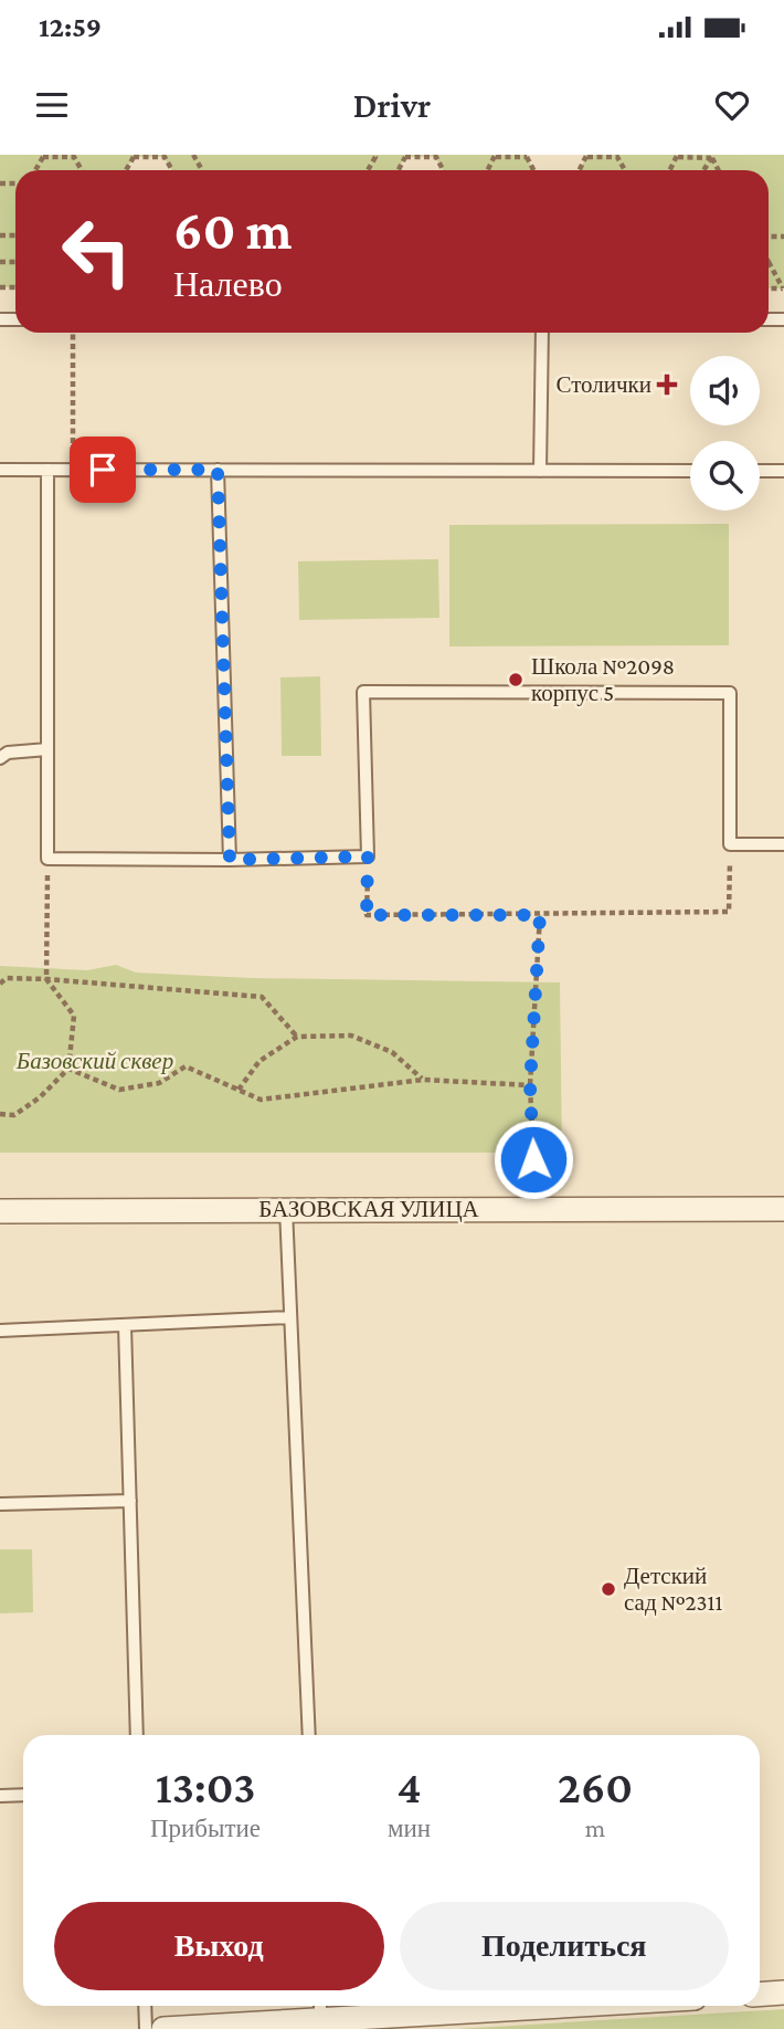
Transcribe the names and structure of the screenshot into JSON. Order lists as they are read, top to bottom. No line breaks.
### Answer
{"streets":{"street":["БАЗОВСКАЯ УЛИЦА"]},"parks":["Базовский сквер"],"places":{"health":["Столички"],"other":["Школа №2098 корпус 5","Детский сад №2311"]},"page":{"status":"12:59","header":"Drivr","turn":["60 m","Налево"],"eta":["13:03","Прибытие","4","мин","260","m"],"buttons":["Выход","Поделиться"]}}
